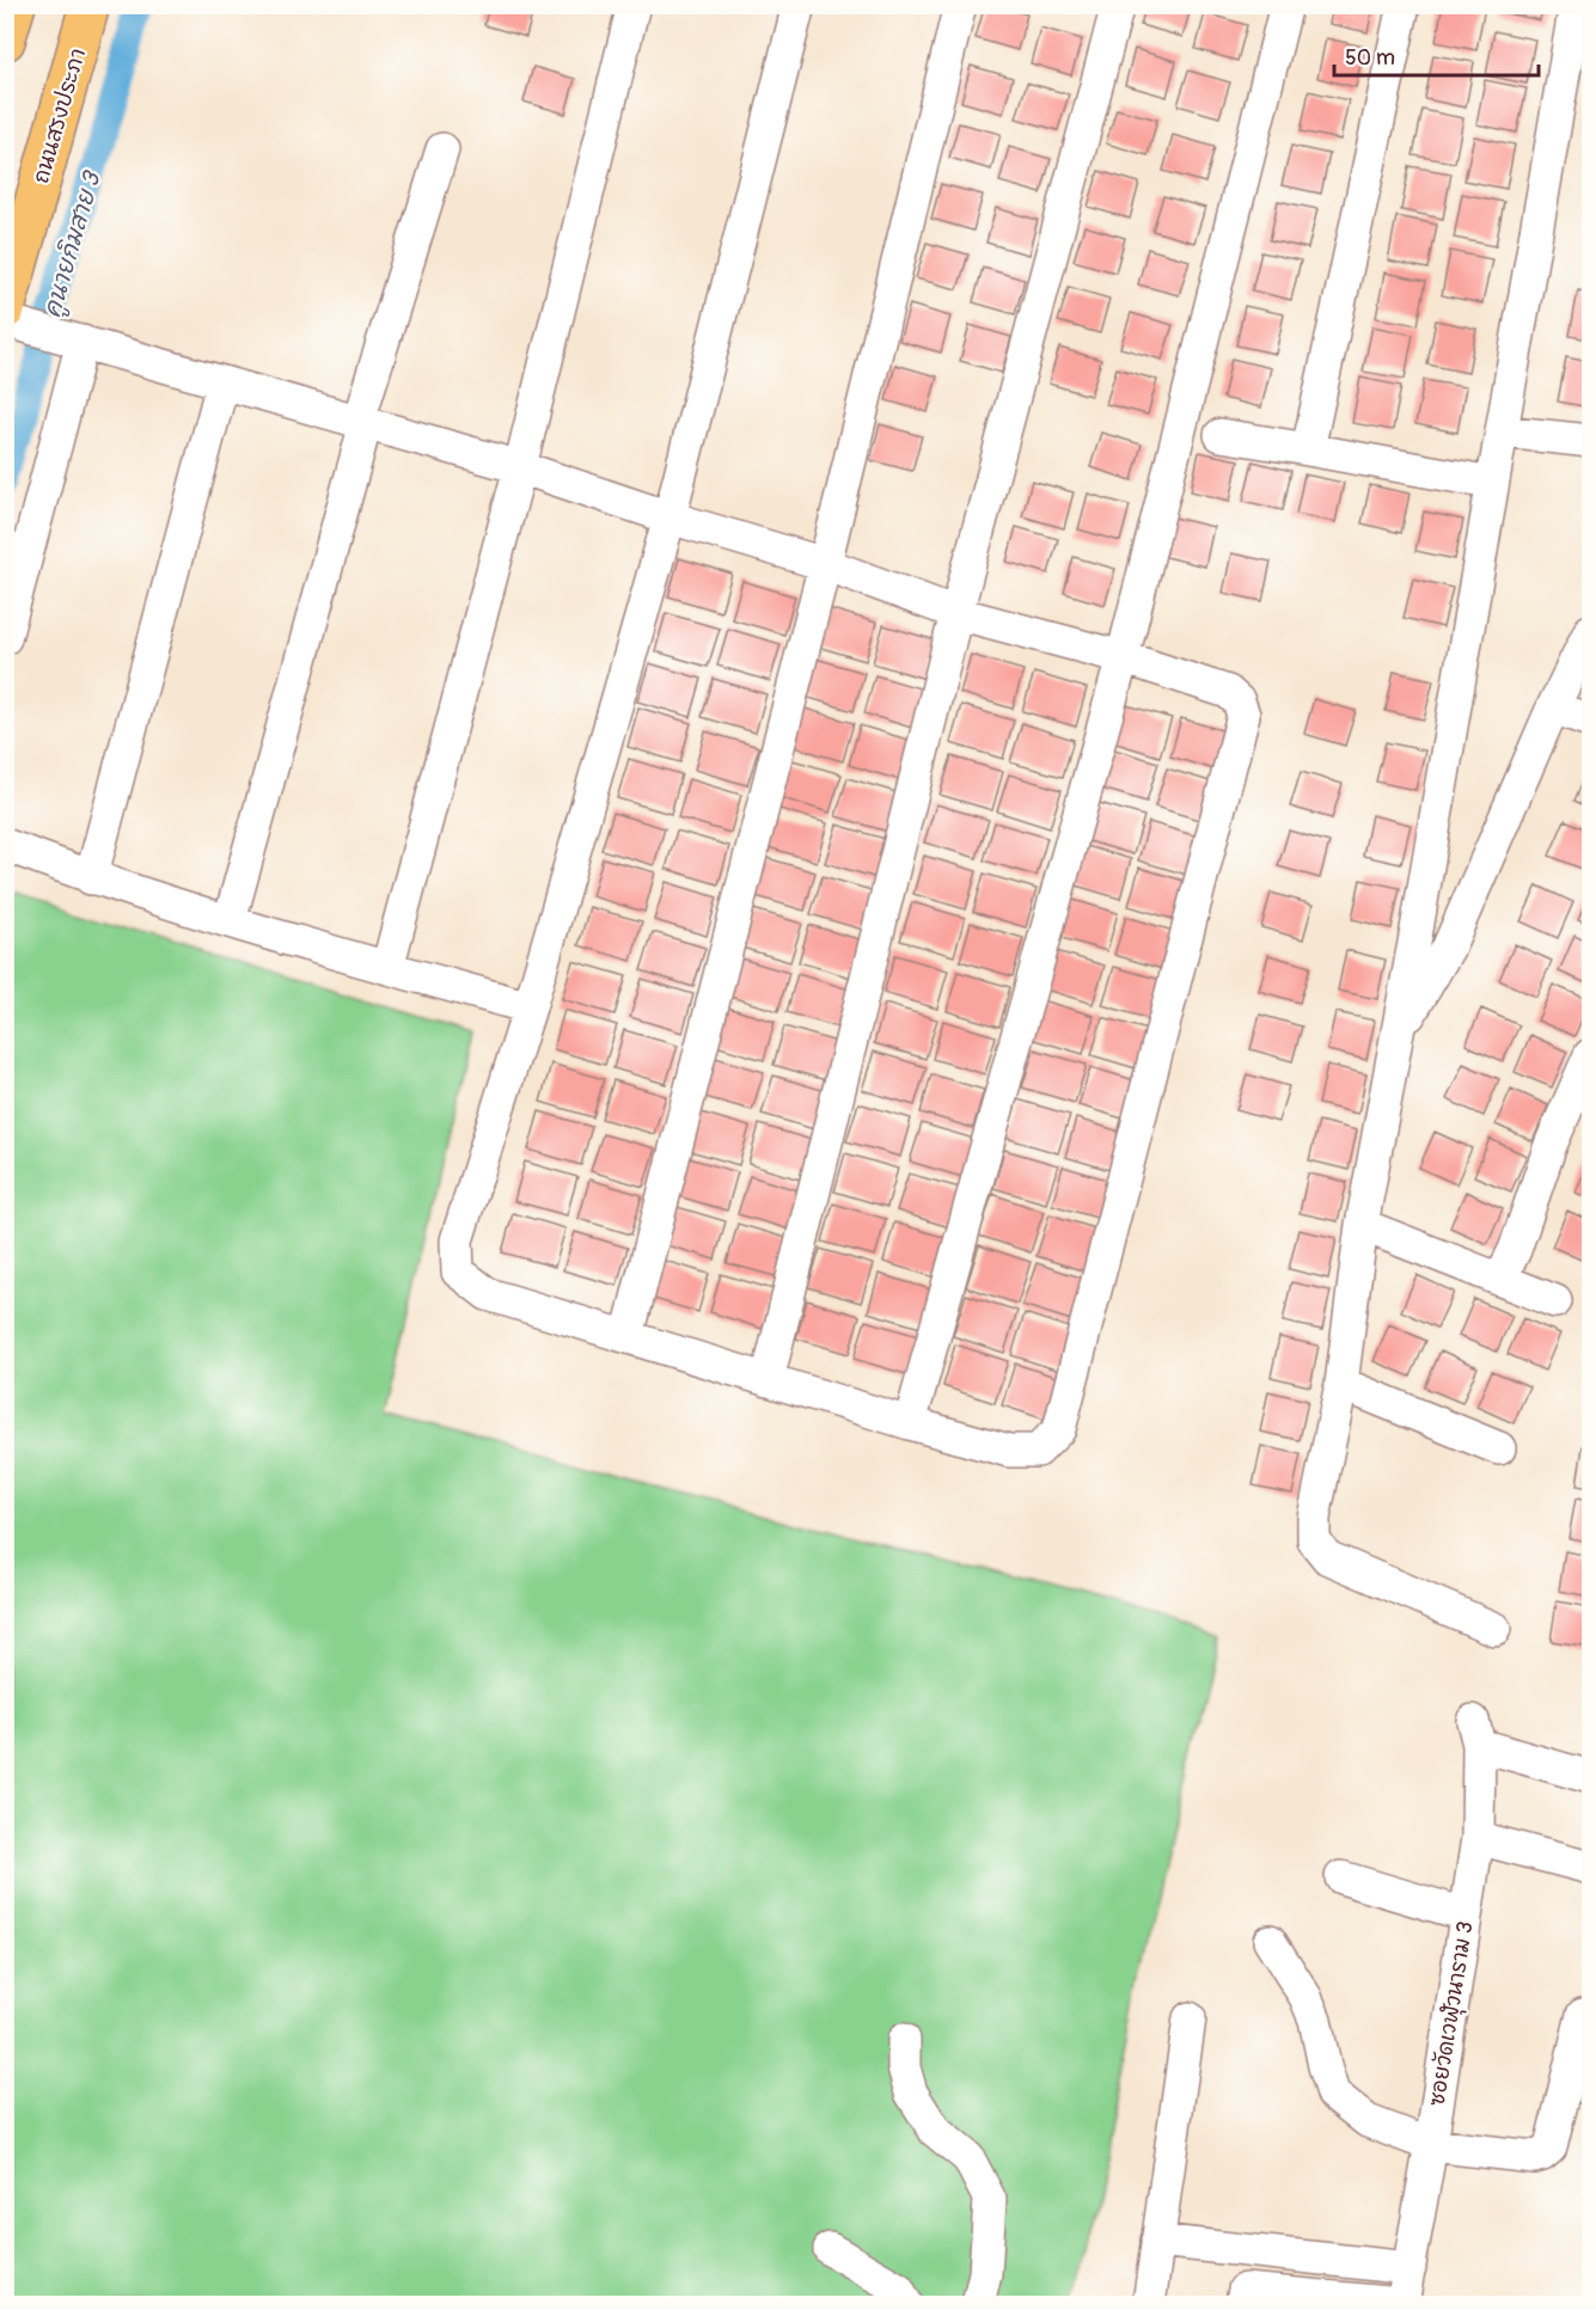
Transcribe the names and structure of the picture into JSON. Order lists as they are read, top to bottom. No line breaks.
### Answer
{"streets":{"main road":["ถนนสรงประภา"],"street":["ซอยวัดเวฬุวนาราม 3"]},"water":["คูนายกิมสาย 3"],"scale_bar":"50 m"}
